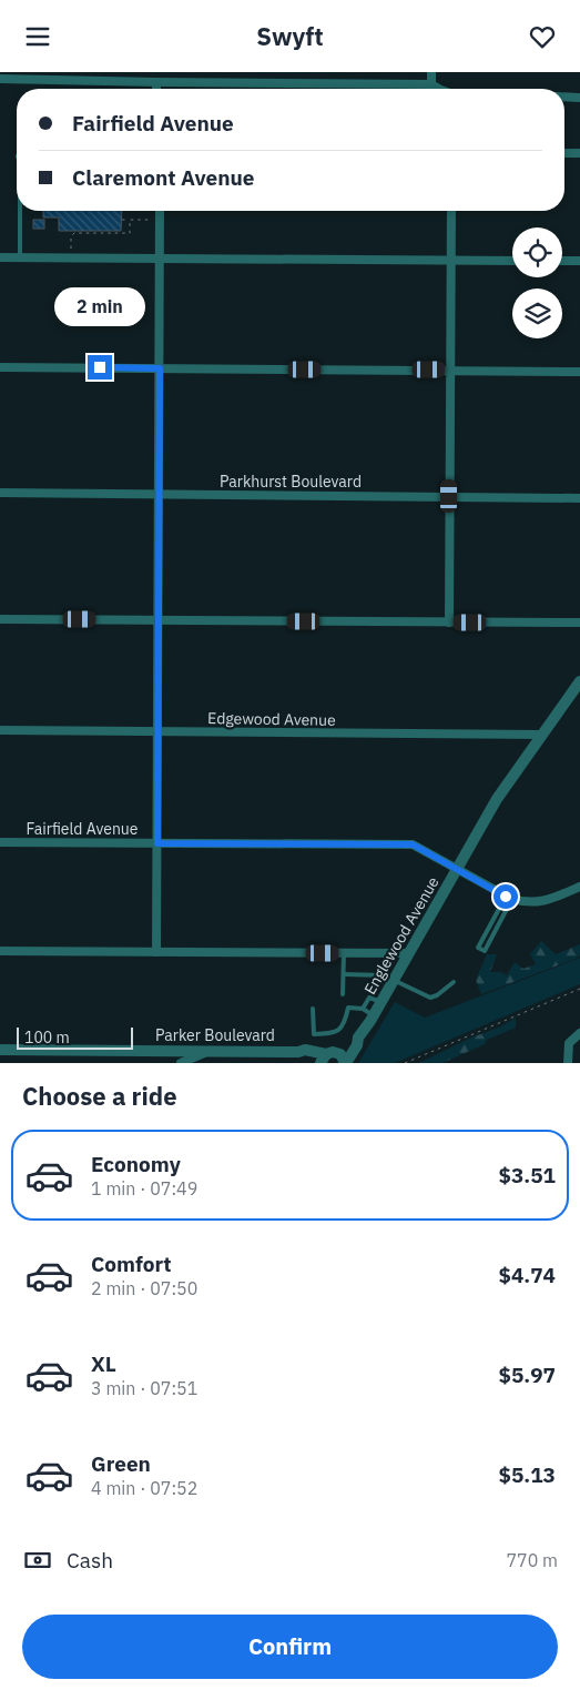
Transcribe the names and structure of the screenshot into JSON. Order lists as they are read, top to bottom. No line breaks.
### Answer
{"streets":{"street":["Parkhurst Boulevard","Edgewood Avenue","Fairfield Avenue","Englewood Avenue","Parker Boulevard"]},"crossings":[["Edgewood Avenue","Englewood Avenue"],["Fairfield Avenue","Englewood Avenue"],["Englewood Avenue","Parker Boulevard"]],"scale_bar":"100 m","page":{"header":"Swyft","banner":["Fairfield Avenue","Claremont Avenue"],"bubble":"2 min","scale":"100 m","heading":"Choose a ride","list":[{"name":"Economy","note":"1 min · 07:49","value":"$3.51"},{"name":"Comfort","note":"2 min · 07:50","value":"$4.74"},{"name":"XL","note":"3 min · 07:51","value":"$5.97"},{"name":"Green","note":"4 min · 07:52","value":"$5.13"}],"pay":["Cash","770 m"],"buttons":"Confirm"}}
